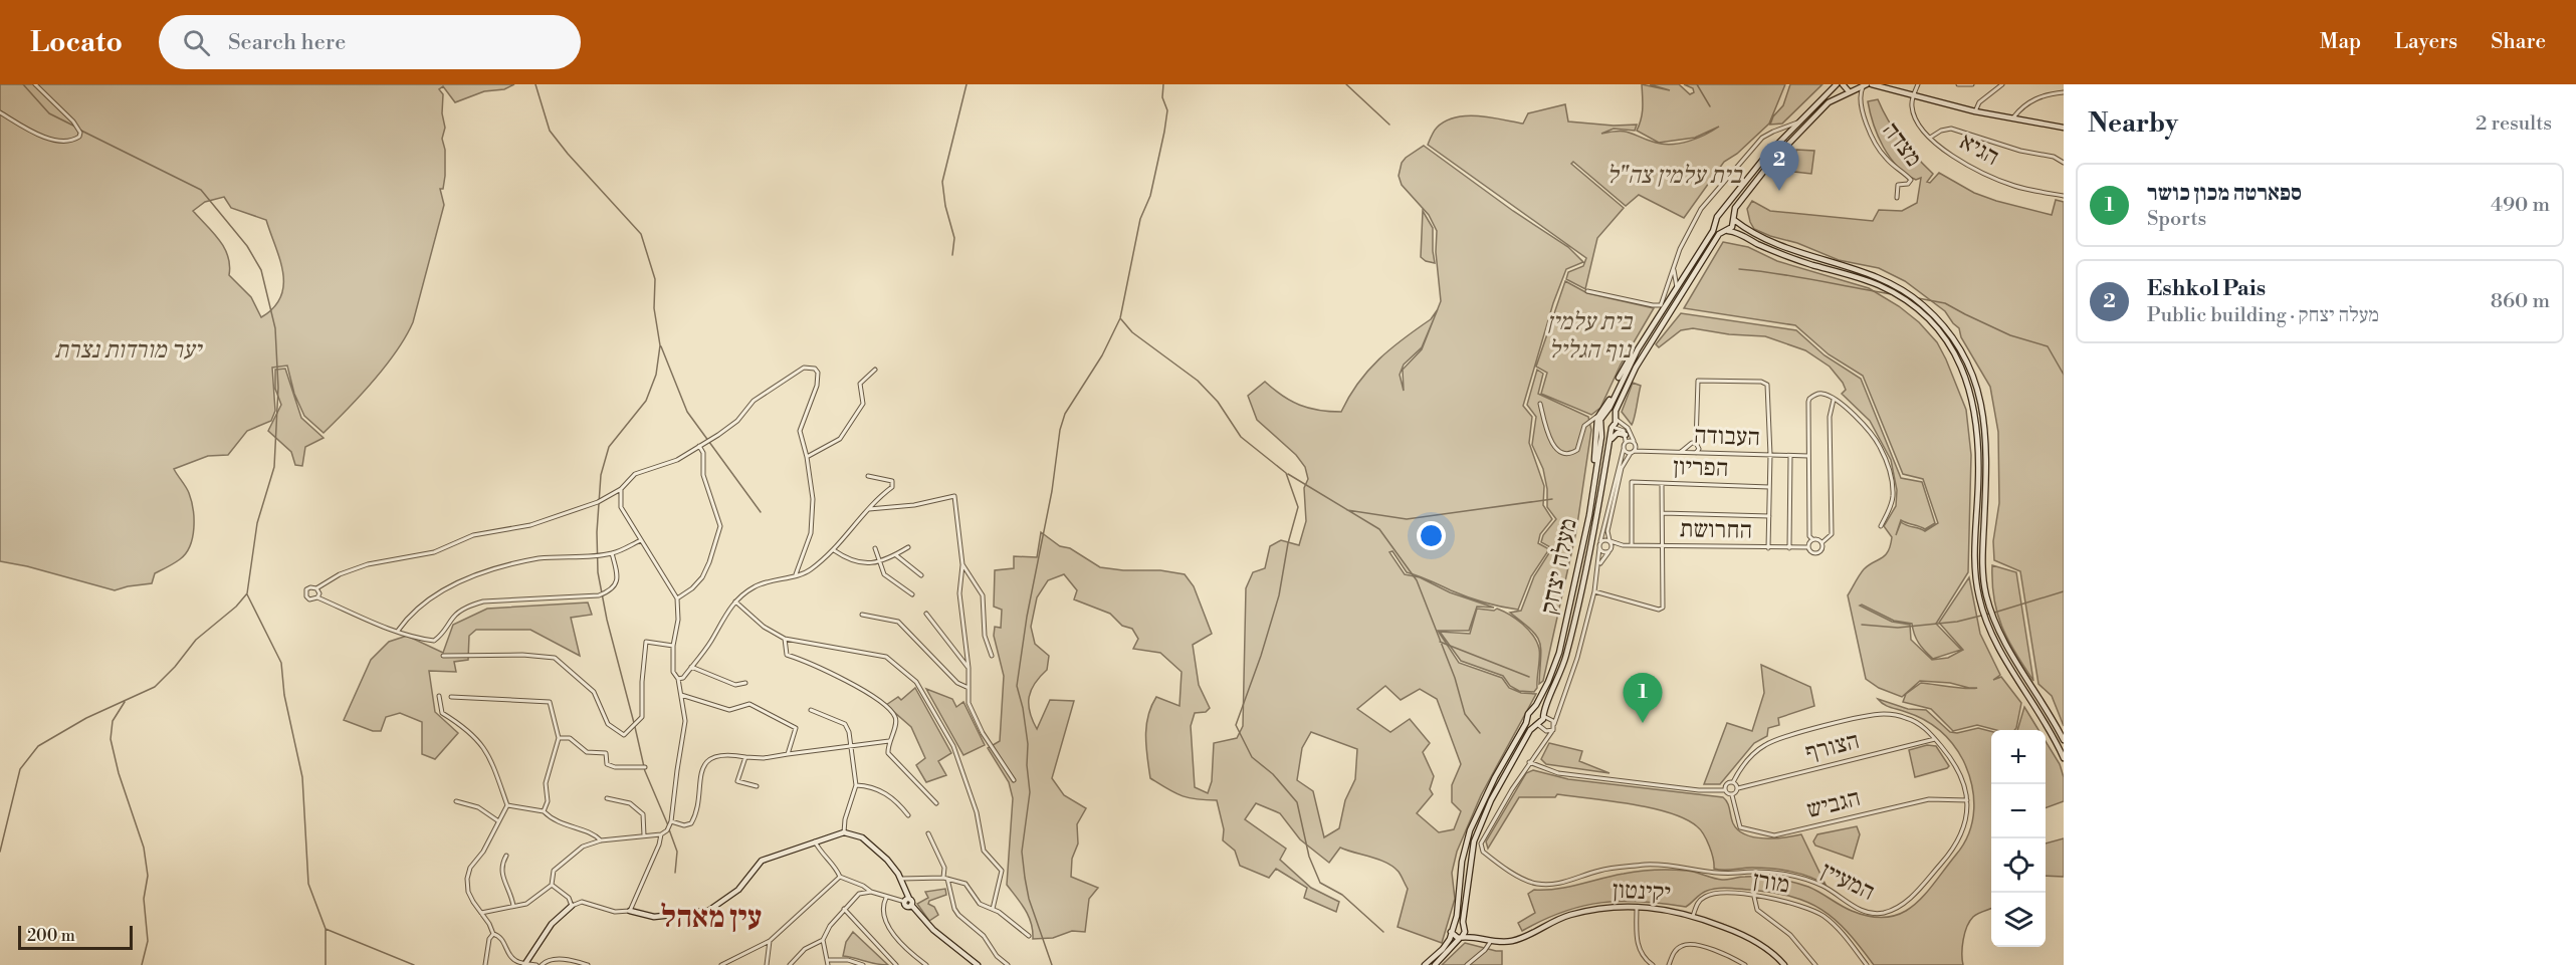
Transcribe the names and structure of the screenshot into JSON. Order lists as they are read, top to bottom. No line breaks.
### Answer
{"streets":{"street":["מצדה","הגיא","העבודה","הפריון","החרושת","מעלה יצחק","הצורף","הגביש","המעיין","מורן","יקינטון"]},"crossings":[["הפריון","החרושת"],["הצורף","המעיין"],["הגביש","המעיין"],["מורן","יקינטון"]],"districts":["עין מאהל"],"parks":["בית עלמין צה\"ל","בית עלמין נוף הגליל","יער מורדות נצרת"],"scale_bar":"200 m","page":{"header":"Locato","search":"Search here","nav":["Map","Layers","Share"],"heading":["Nearby","2 results"],"pins":["2","1"],"list":[{"mark":"1","name":"ספארטה מכון כושר","note":"Sports","value":"490 m"},{"mark":"2","name":"Eshkol Pais","note":"Public building · מעלה יצחק","value":"860 m"}],"map_buttons":["+","−"],"scale":"200 m"}}
